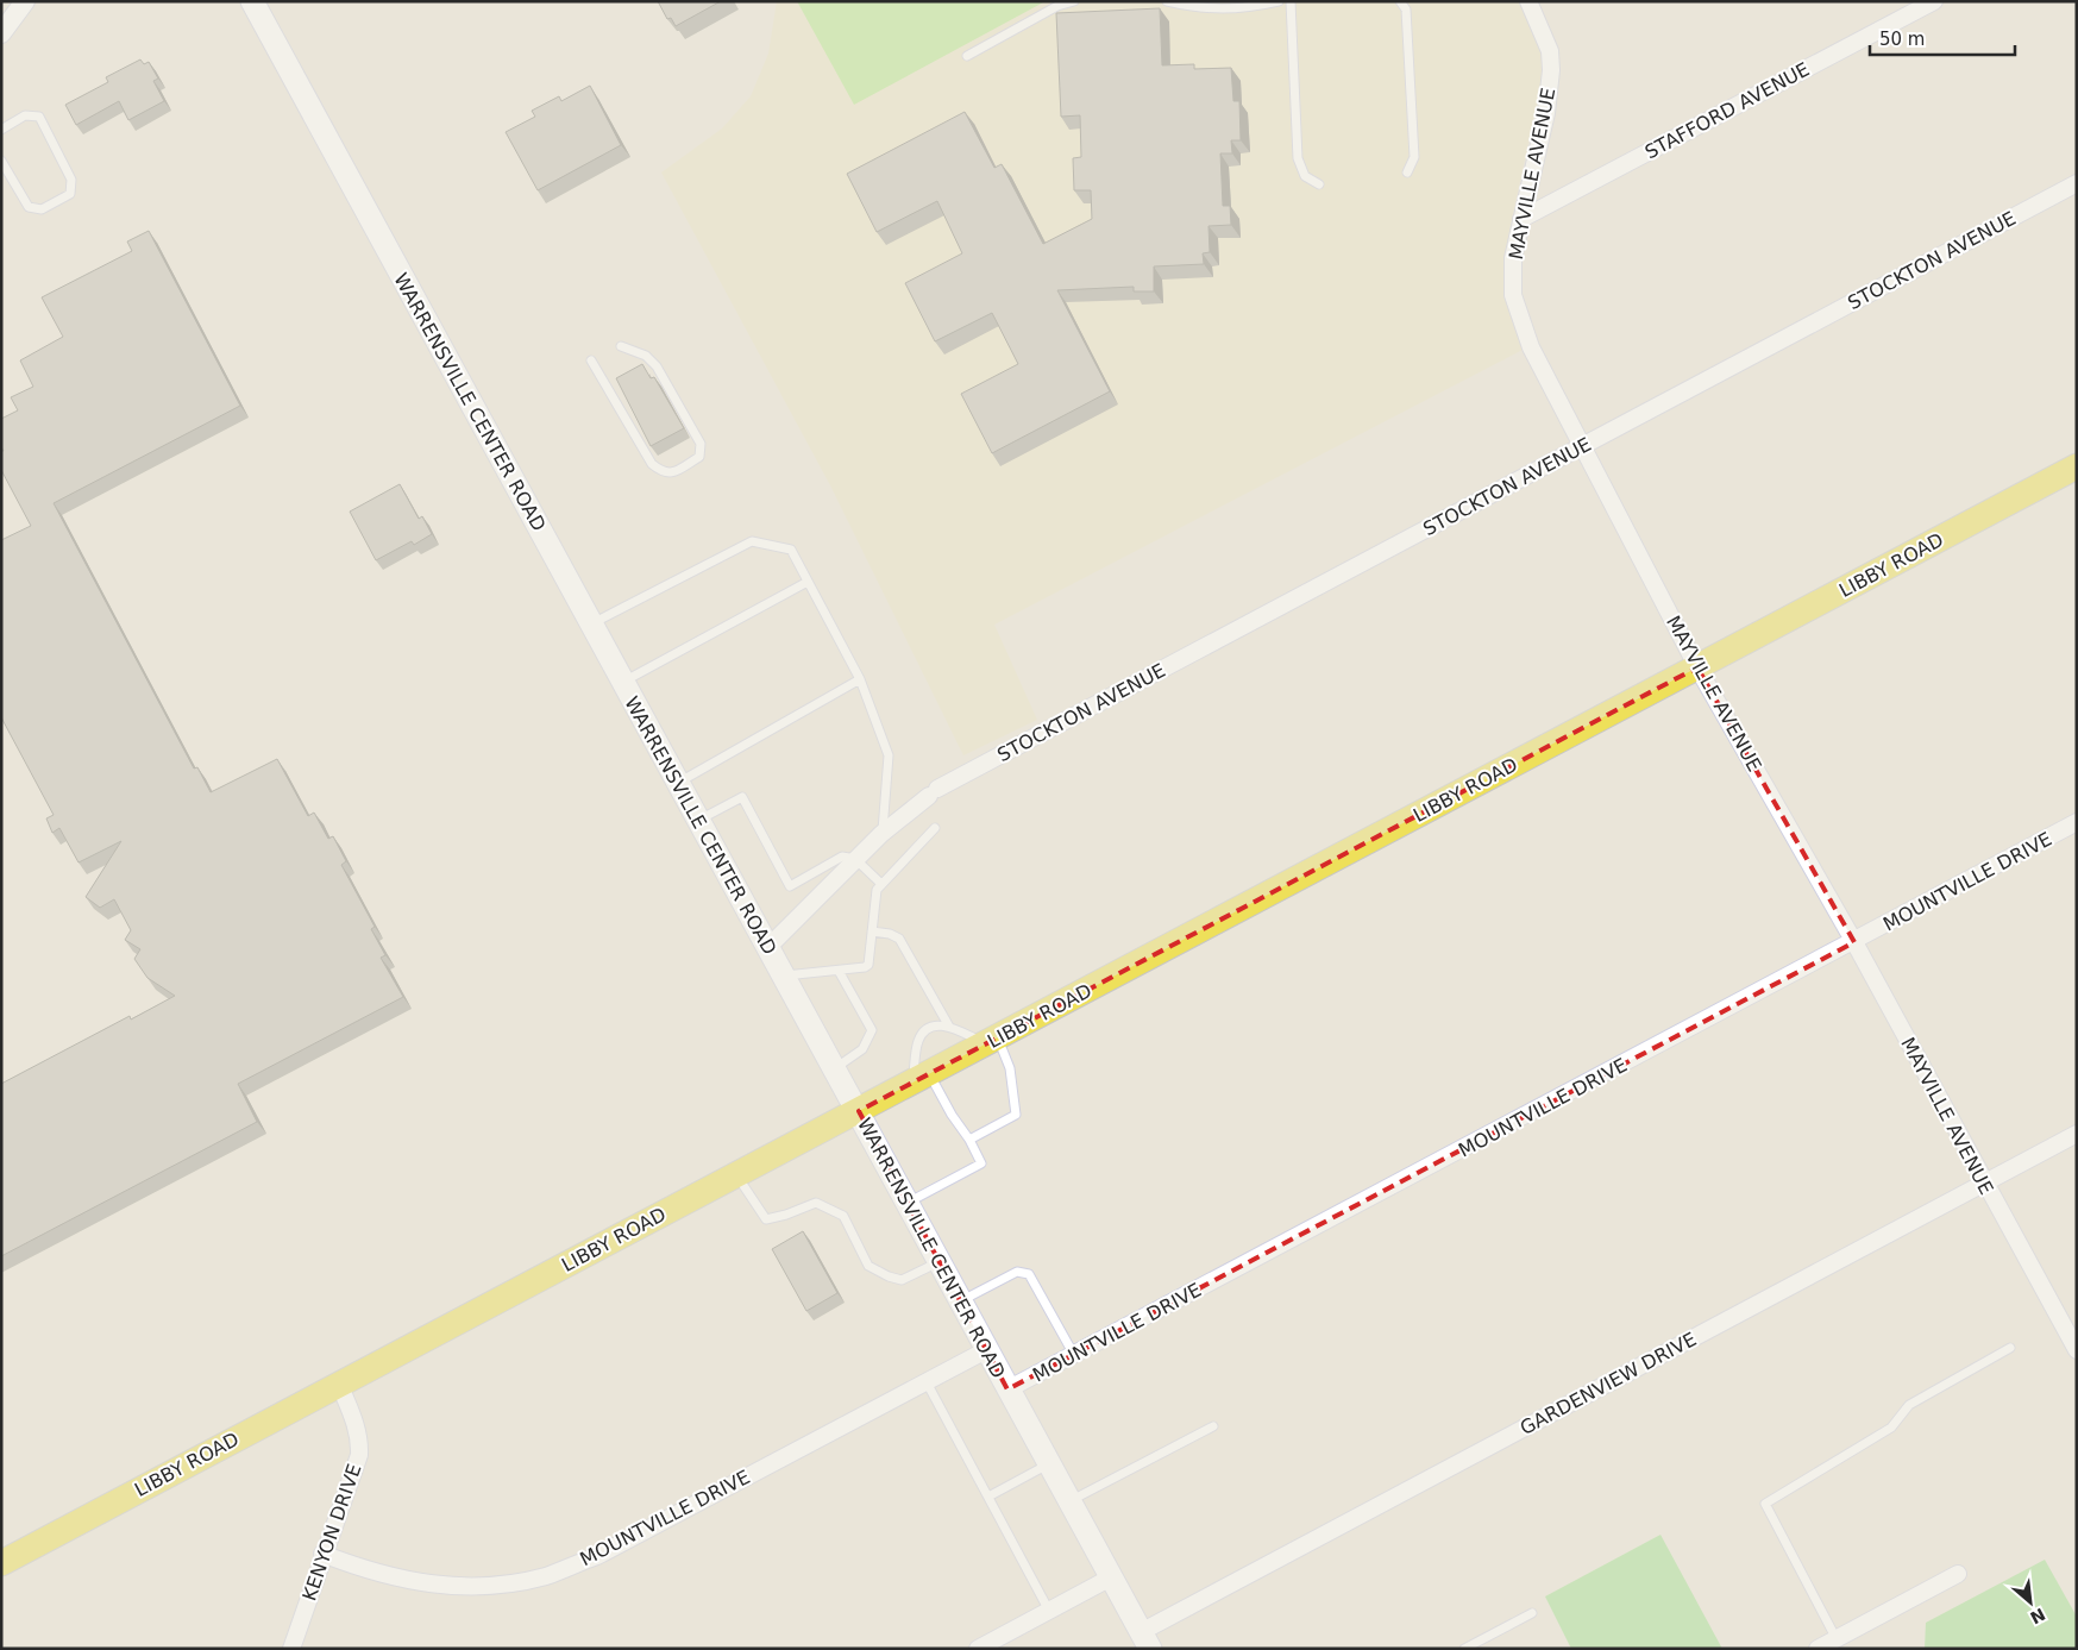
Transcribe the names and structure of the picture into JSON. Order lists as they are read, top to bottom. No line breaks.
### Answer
{"streets":{"main road":["WARRENSVILLE CENTER ROAD","LIBBY ROAD"],"street":["STAFFORD AVENUE","MAYVILLE AVENUE","STOCKTON AVENUE","MOUNTVILLE DRIVE","GARDENVIEW DRIVE","KENYON DRIVE"]},"crossings":[["STAFFORD AVENUE","MAYVILLE AVENUE"],["MAYVILLE AVENUE","STOCKTON AVENUE"],["MAYVILLE AVENUE","LIBBY ROAD"],["MAYVILLE AVENUE","MOUNTVILLE DRIVE"],["MAYVILLE AVENUE","GARDENVIEW DRIVE"],["STOCKTON AVENUE","WARRENSVILLE CENTER ROAD"],["WARRENSVILLE CENTER ROAD","LIBBY ROAD"],["WARRENSVILLE CENTER ROAD","MOUNTVILLE DRIVE"],["WARRENSVILLE CENTER ROAD","GARDENVIEW DRIVE"],["LIBBY ROAD","KENYON DRIVE"],["MOUNTVILLE DRIVE","KENYON DRIVE"]],"scale_bar":"50 m","north":"bottom right"}
